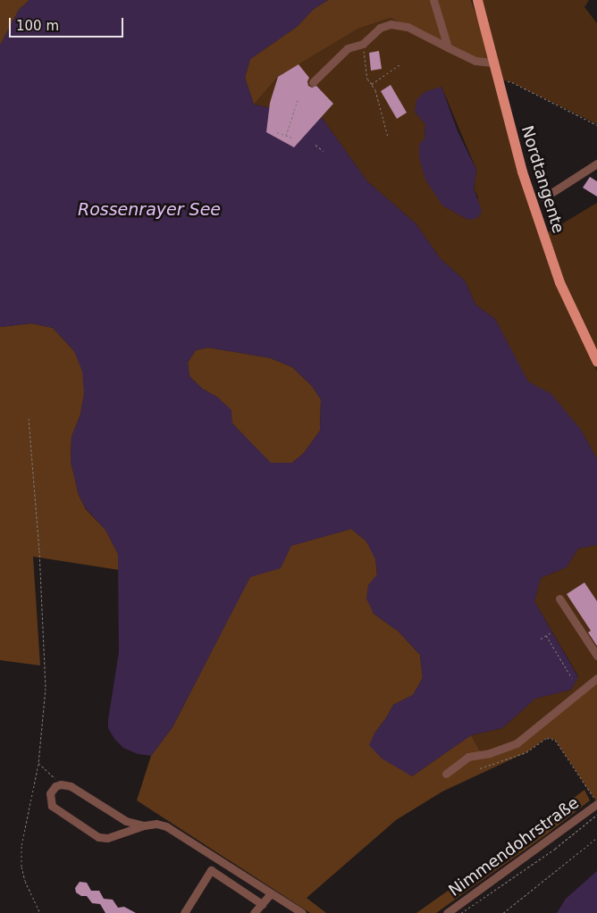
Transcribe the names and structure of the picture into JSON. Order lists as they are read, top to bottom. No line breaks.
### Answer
{"streets":{"main road":["Nordtangente"],"street":["Nimmendohrstraße"]},"water":["Rossenrayer See"],"scale_bar":"100 m"}
